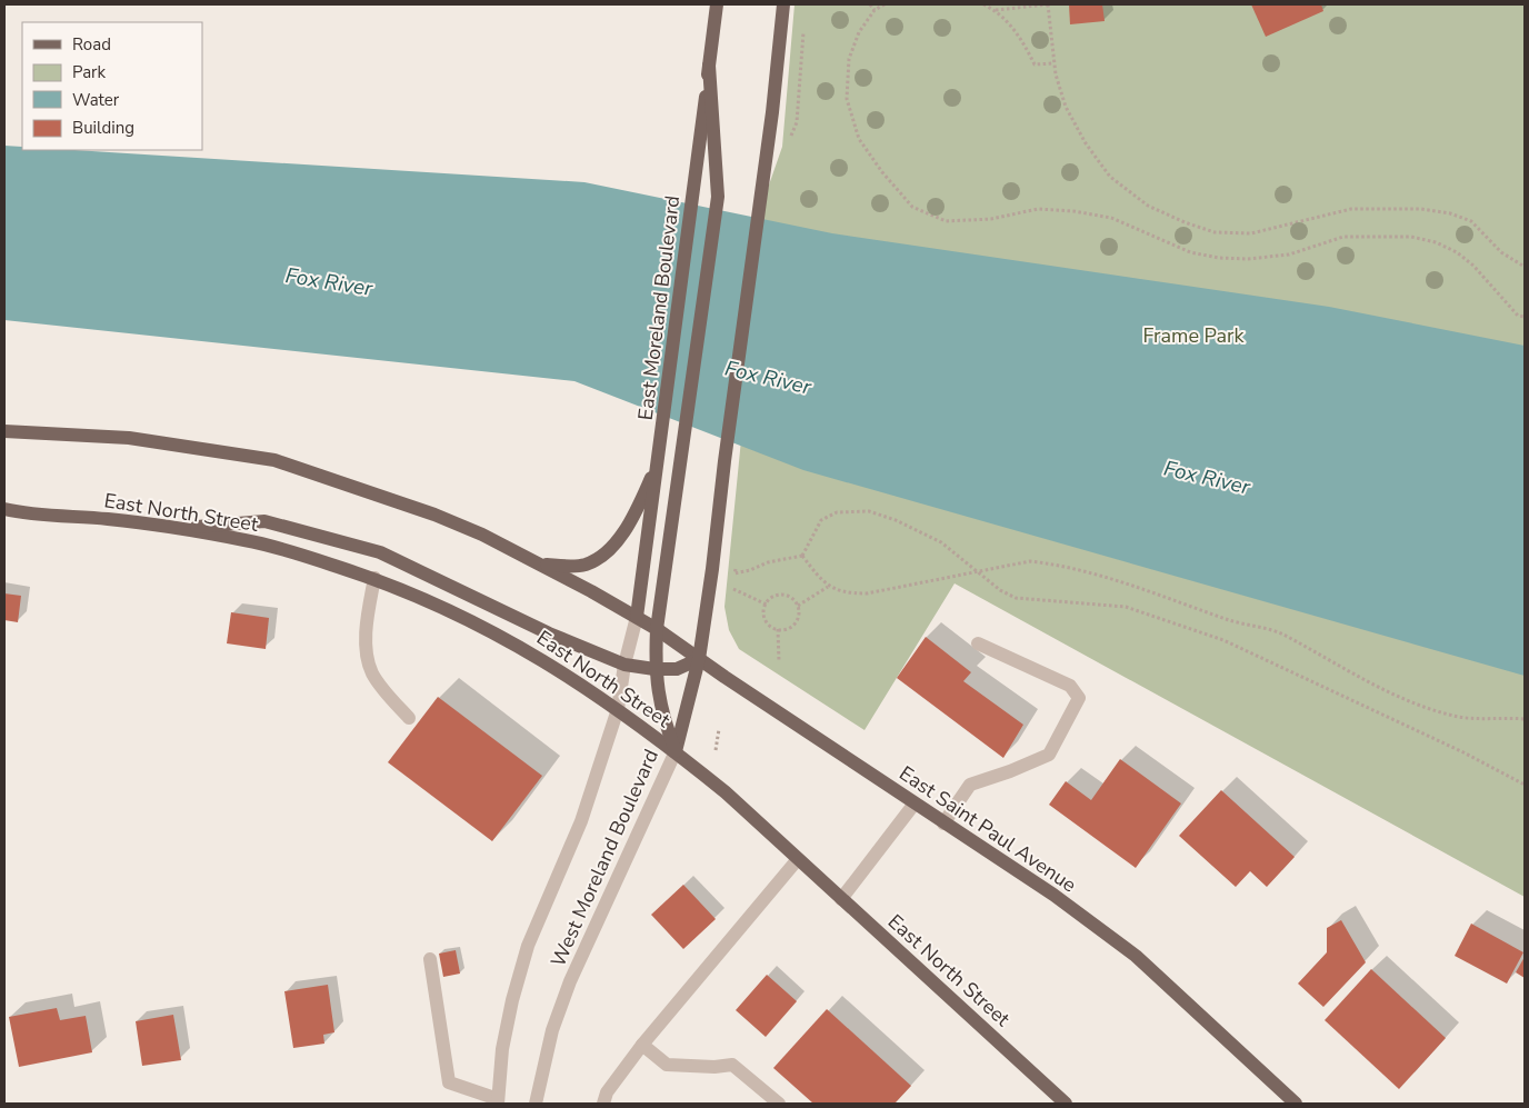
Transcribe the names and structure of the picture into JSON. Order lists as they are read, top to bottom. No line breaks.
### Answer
{"streets":{"main road":["East Moreland Boulevard","East North Street","East Saint Paul Avenue","West Moreland Boulevard"]},"crossings":[["East Moreland Boulevard","East Saint Paul Avenue"],["East Moreland Boulevard","West Moreland Boulevard"],["East North Street","West Moreland Boulevard"],["East Saint Paul Avenue","West Moreland Boulevard"]],"water":["Fox River"],"parks":["Frame Park"],"legend":["Road","Park","Water","Building"]}
